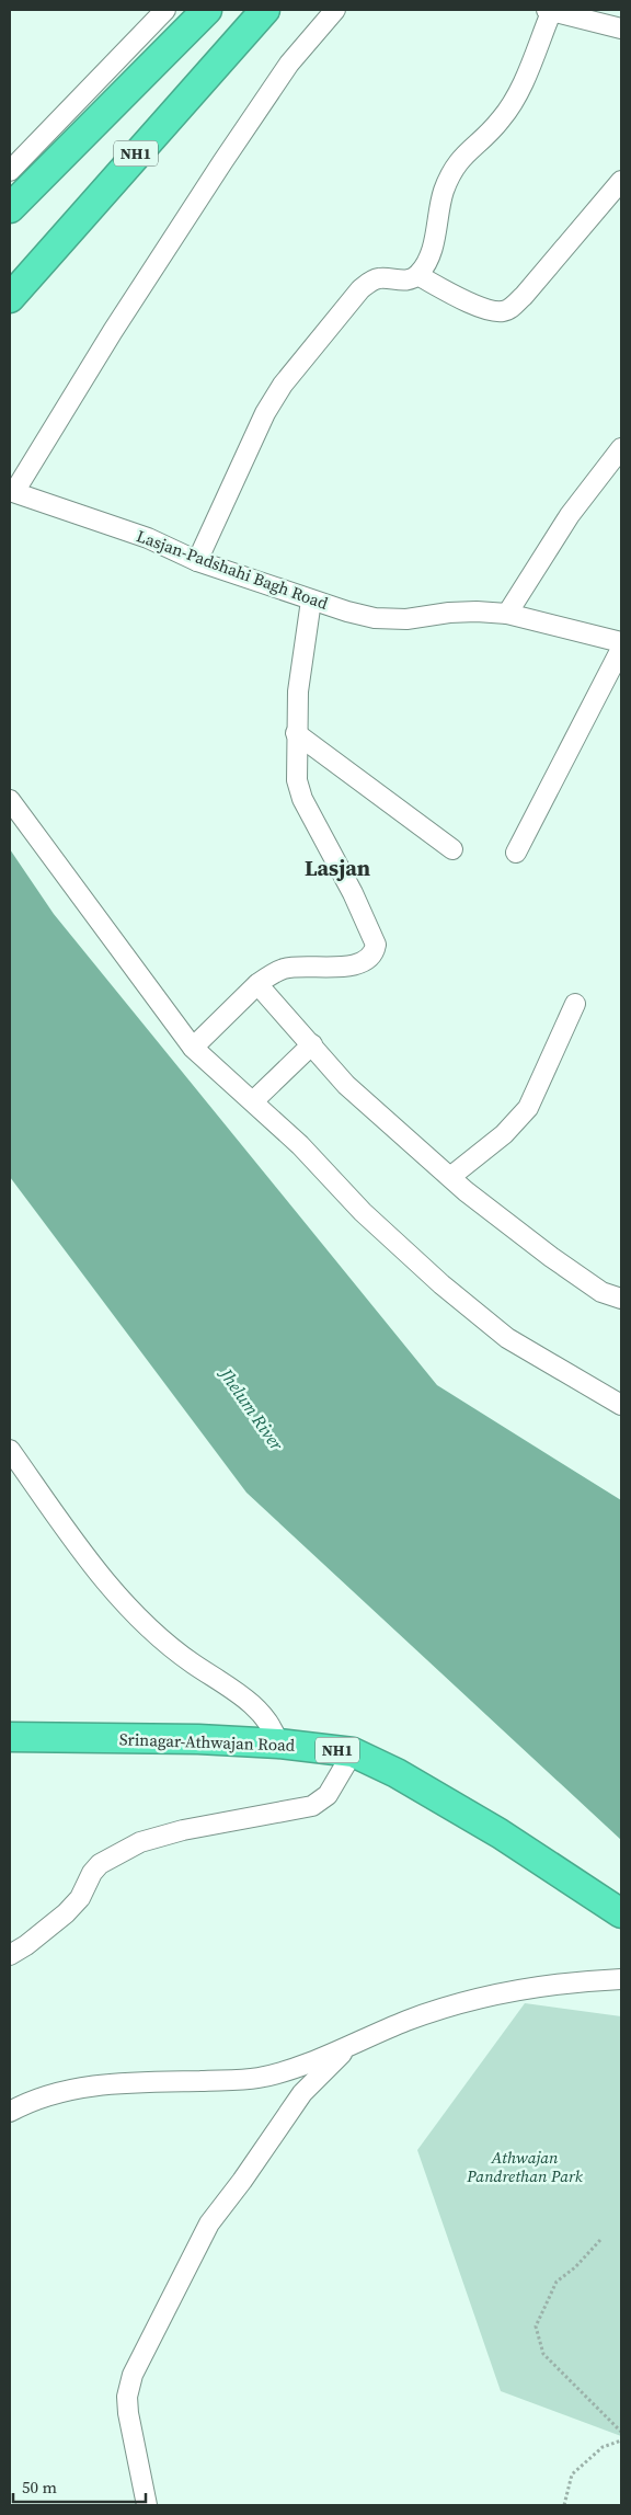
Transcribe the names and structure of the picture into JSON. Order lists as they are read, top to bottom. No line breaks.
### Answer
{"streets":{"highway":["NH1","Srinagar-Athwajan Road"],"street":["Lasjan-Padshahi Bagh Road"]},"districts":["Lasjan"],"water":["Jhelum River"],"parks":["Athwajan Pandrethan Park"],"scale_bar":"50 m"}
